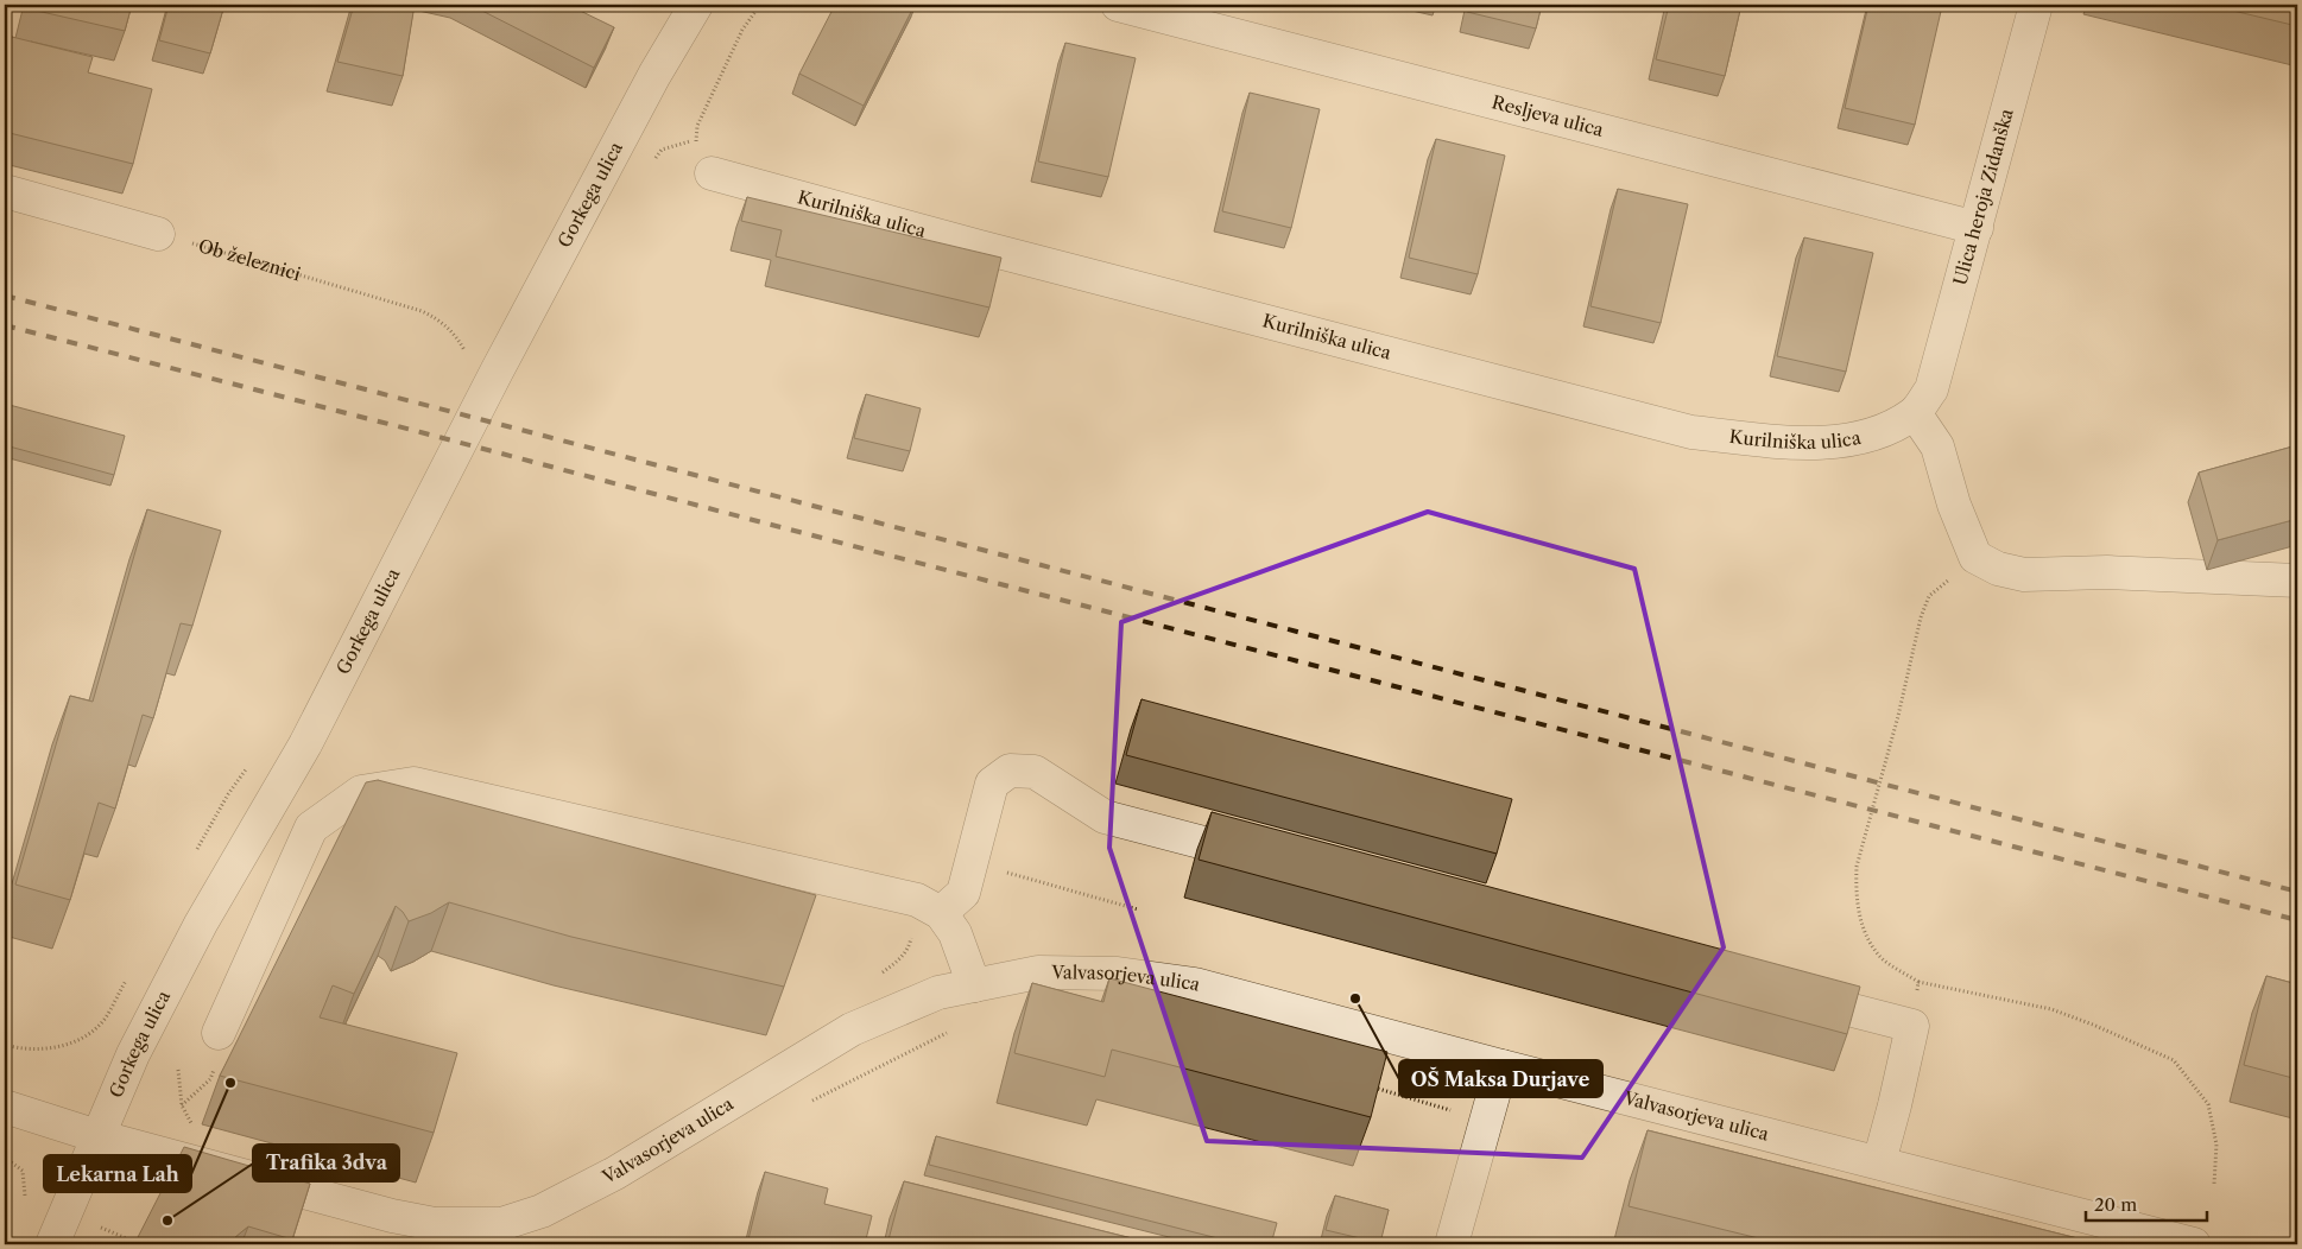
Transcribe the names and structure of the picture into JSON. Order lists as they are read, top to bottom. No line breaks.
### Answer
{"streets":{"street":["Resljeva ulica","Gorkega ulica","Ulica heroja Zidanška","Kurilniška ulica","Valvasorjeva ulica"],"path":["Ob železnici"]},"crossings":[["Resljeva ulica","Ulica heroja Zidanška"],["Gorkega ulica","Valvasorjeva ulica"],["Ulica heroja Zidanška","Kurilniška ulica"]],"places":["OŠ Maksa Durjave","Lekarna Lah","Trafika 3dva"],"scale_bar":"20 m"}
